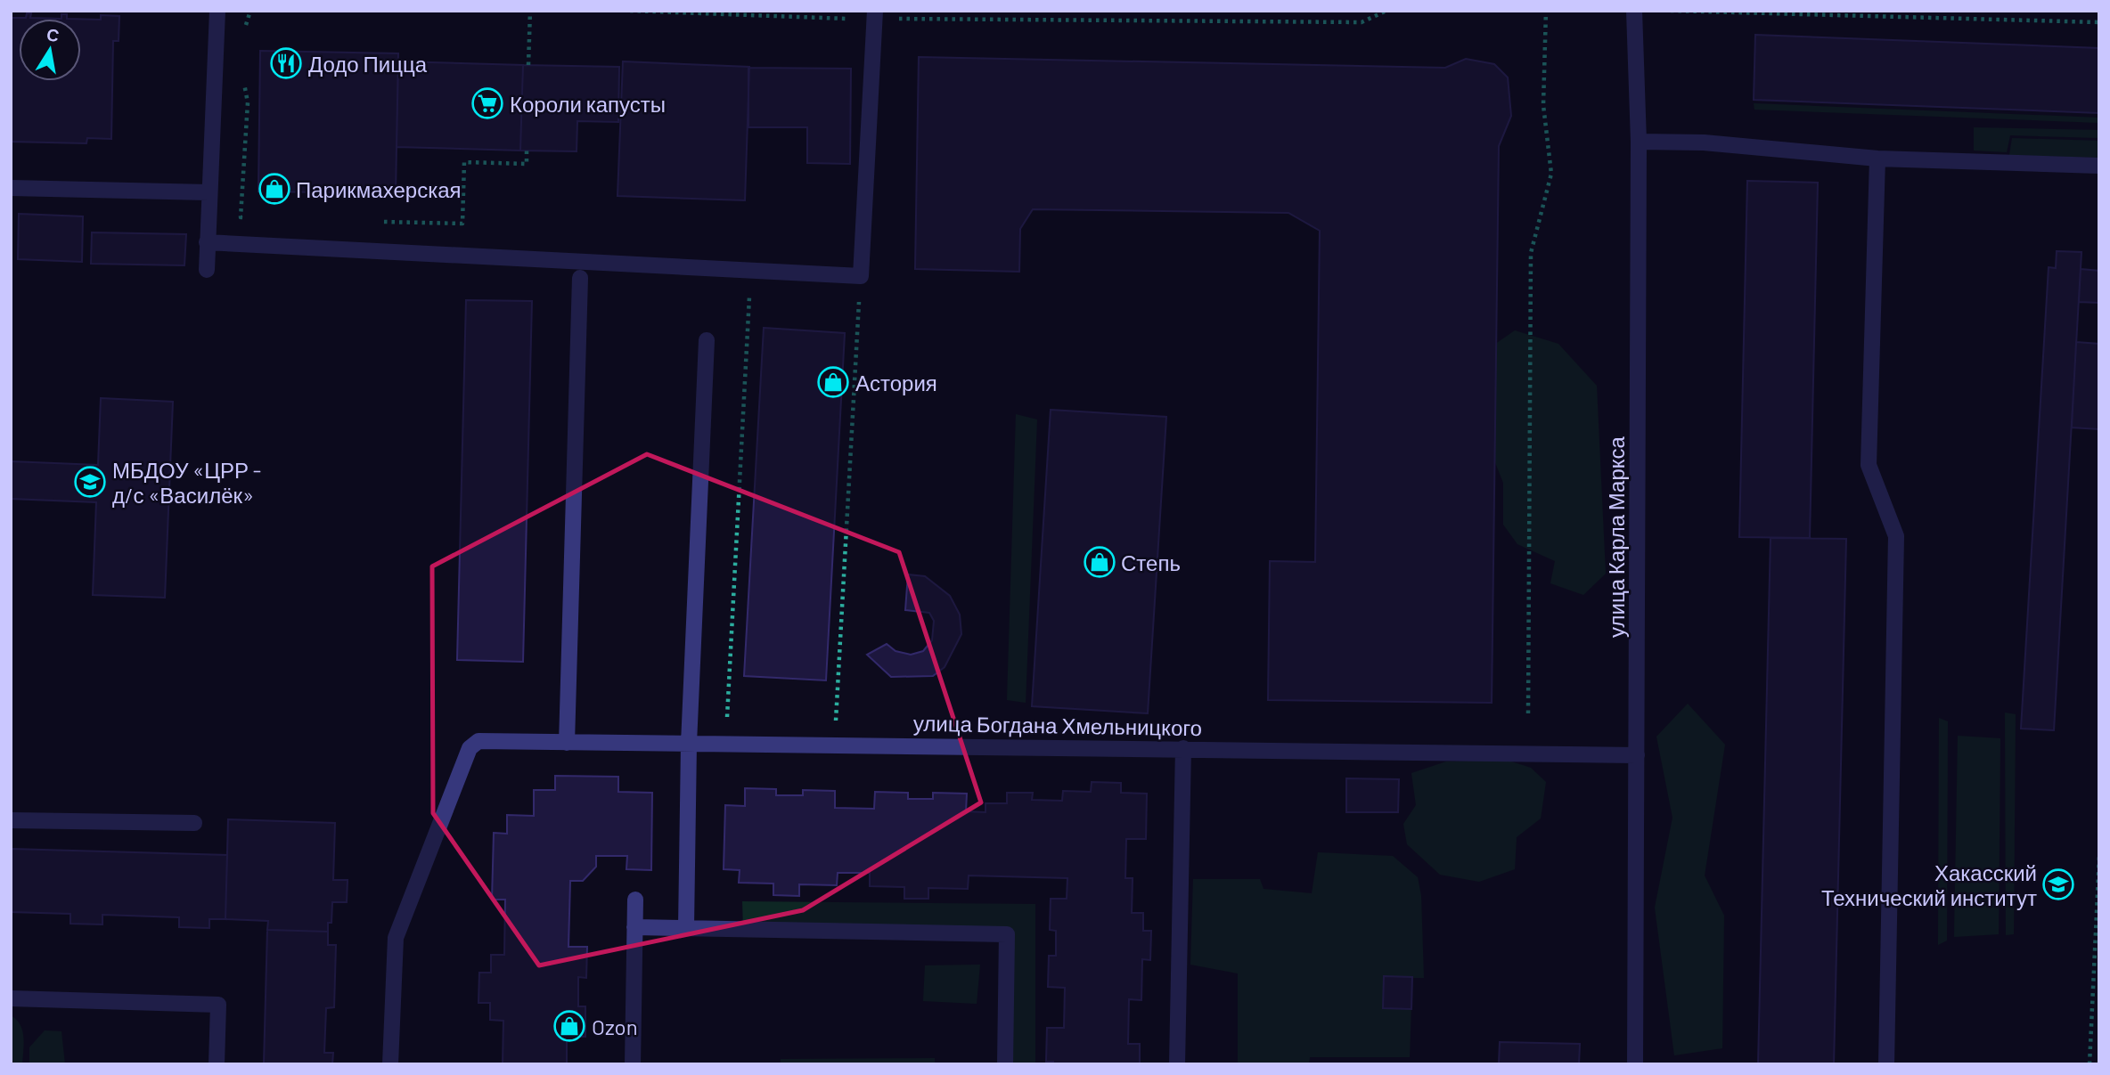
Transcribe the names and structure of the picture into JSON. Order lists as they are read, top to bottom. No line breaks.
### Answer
{"streets":{"street":["улица Карла Маркса","улица Богдана Хмельницкого"]},"crossings":[["улица Карла Маркса","улица Богдана Хмельницкого"]],"places":{"restaurant":["Додо Пицца"],"supermarket":["Короли капусты"],"shop":["Парикмахерская","Астория","Степь","Ozon"],"school or university":["МБДОУ «ЦРР - д/с «Василёк»","Хакасский Технический институт"]},"north":"top"}
